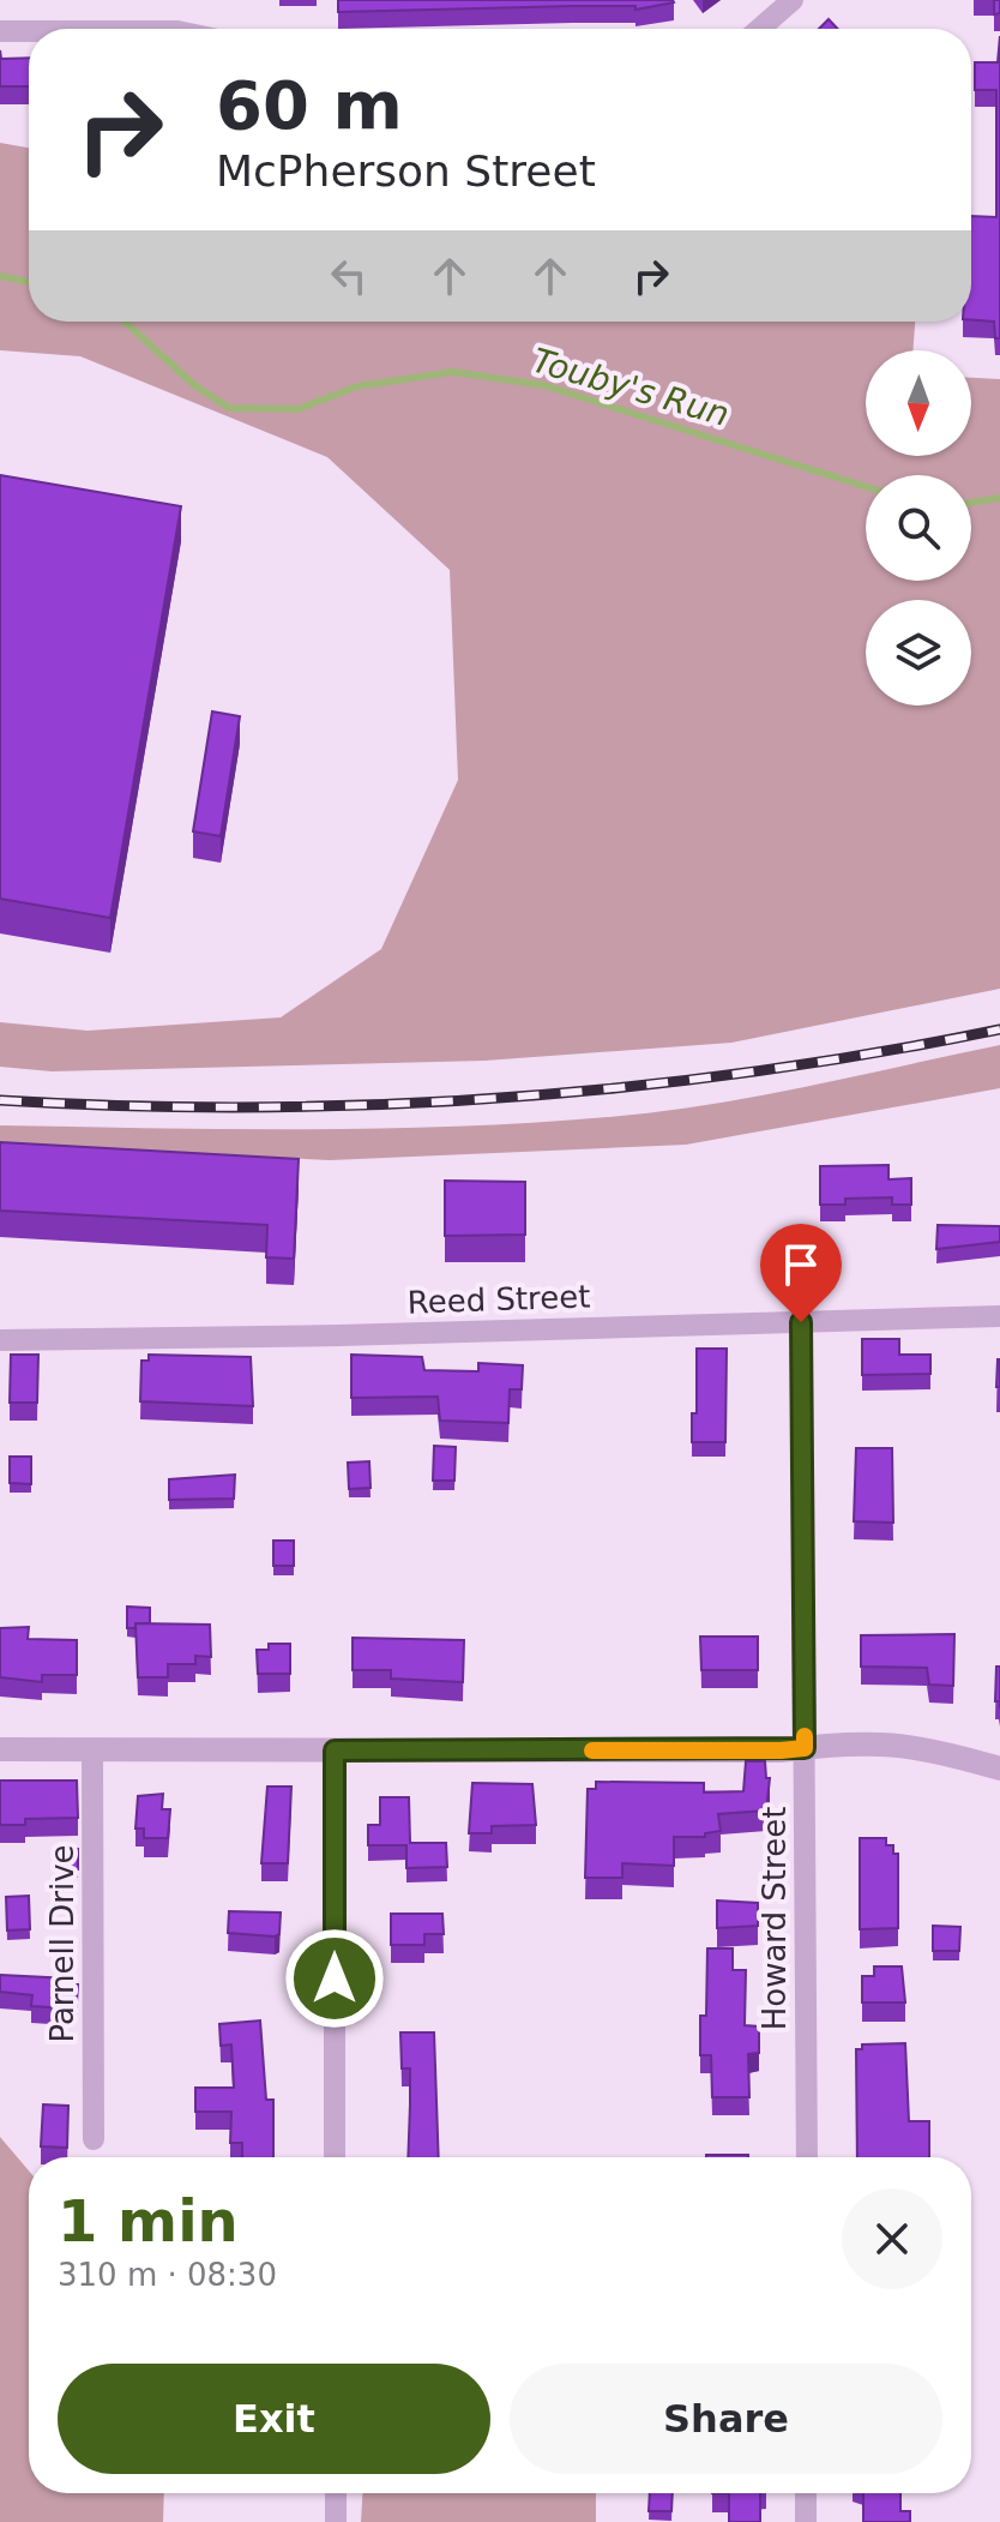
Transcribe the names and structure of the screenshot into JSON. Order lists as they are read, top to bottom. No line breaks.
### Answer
{"streets":{"street":["Reed Street","Howard Street","Parnell Drive"]},"crossings":[["Reed Street","Howard Street"]],"water":["Touby's Run"],"north":"bottom","page":{"turn":["60 m","McPherson Street"],"heading":["1 min","310 m · 08:30"],"buttons":["Exit","Share"]}}
